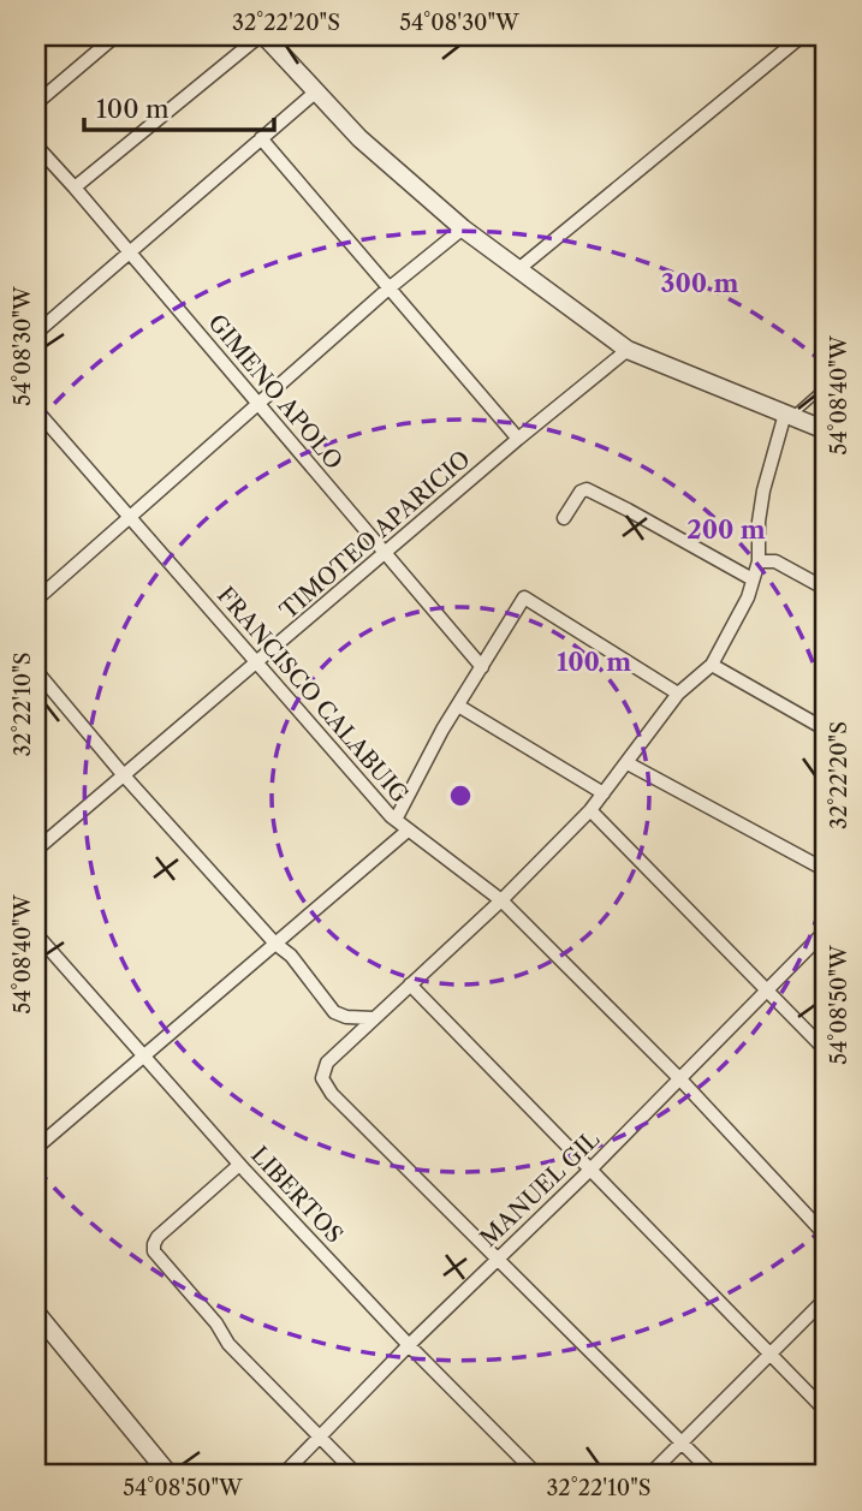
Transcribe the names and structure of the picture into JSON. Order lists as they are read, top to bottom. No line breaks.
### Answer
{"streets":{"street":["GIMENO APOLO","TIMOTEO APARICIO","FRANCISCO CALABUIG","MANUEL GIL","LIBERTOS"]},"crossings":[["GIMENO APOLO","TIMOTEO APARICIO"],["TIMOTEO APARICIO","FRANCISCO CALABUIG"],["FRANCISCO CALABUIG","MANUEL GIL"],["MANUEL GIL","LIBERTOS"]],"scale_bar":"100 m","coordinates":["32°22'20\"S","54°08'30\"W","54°08'40\"W","32°22'10\"S","54°08'50\"W"],"rings":["300 m","200 m","100 m"]}
